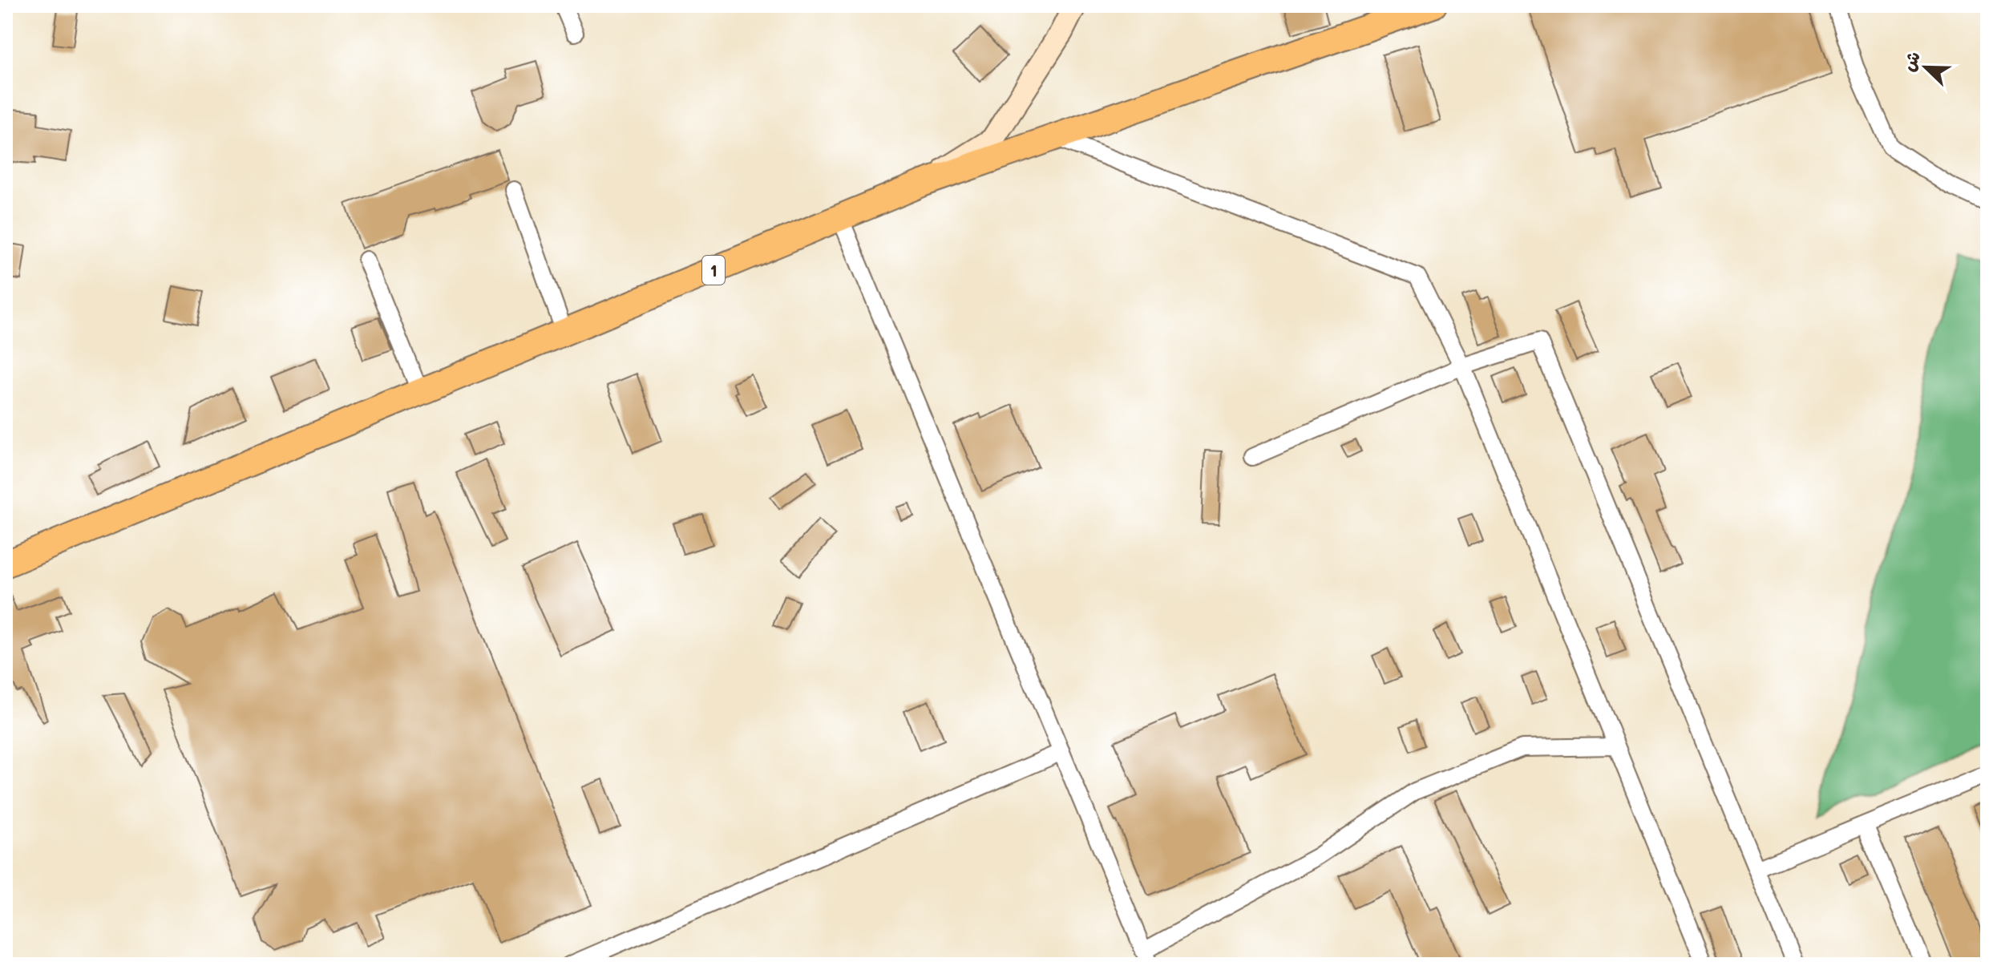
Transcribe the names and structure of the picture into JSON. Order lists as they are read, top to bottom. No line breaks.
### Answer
{"streets":{"main road":["1"]},"north":"top left"}
